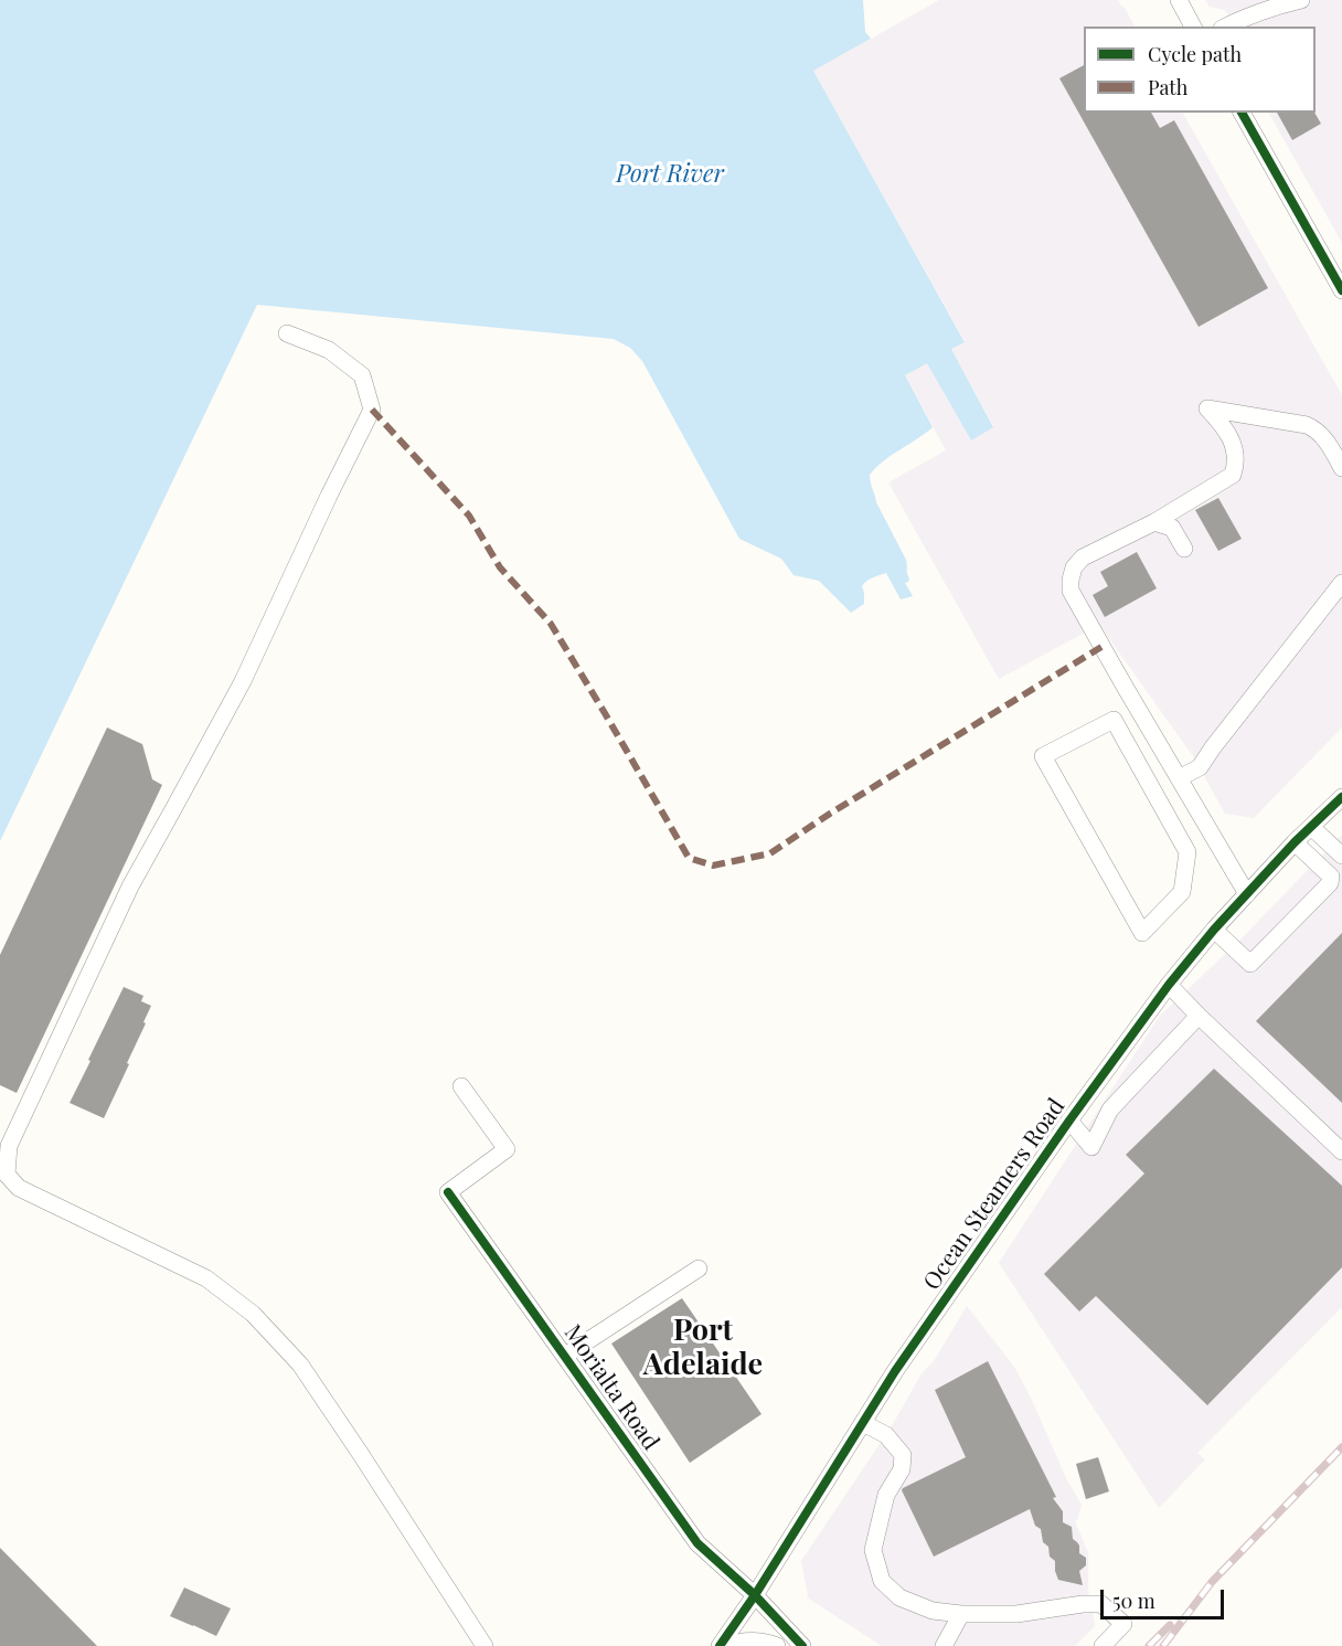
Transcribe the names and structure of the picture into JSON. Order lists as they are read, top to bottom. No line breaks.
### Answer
{"streets":{"street":["Ocean Steamers Road","Morialta Road"]},"crossings":[["Ocean Steamers Road","Morialta Road"]],"districts":["Port Adelaide"],"water":["Port River"],"legend":["Cycle path","Path"],"scale_bar":"50 m"}
